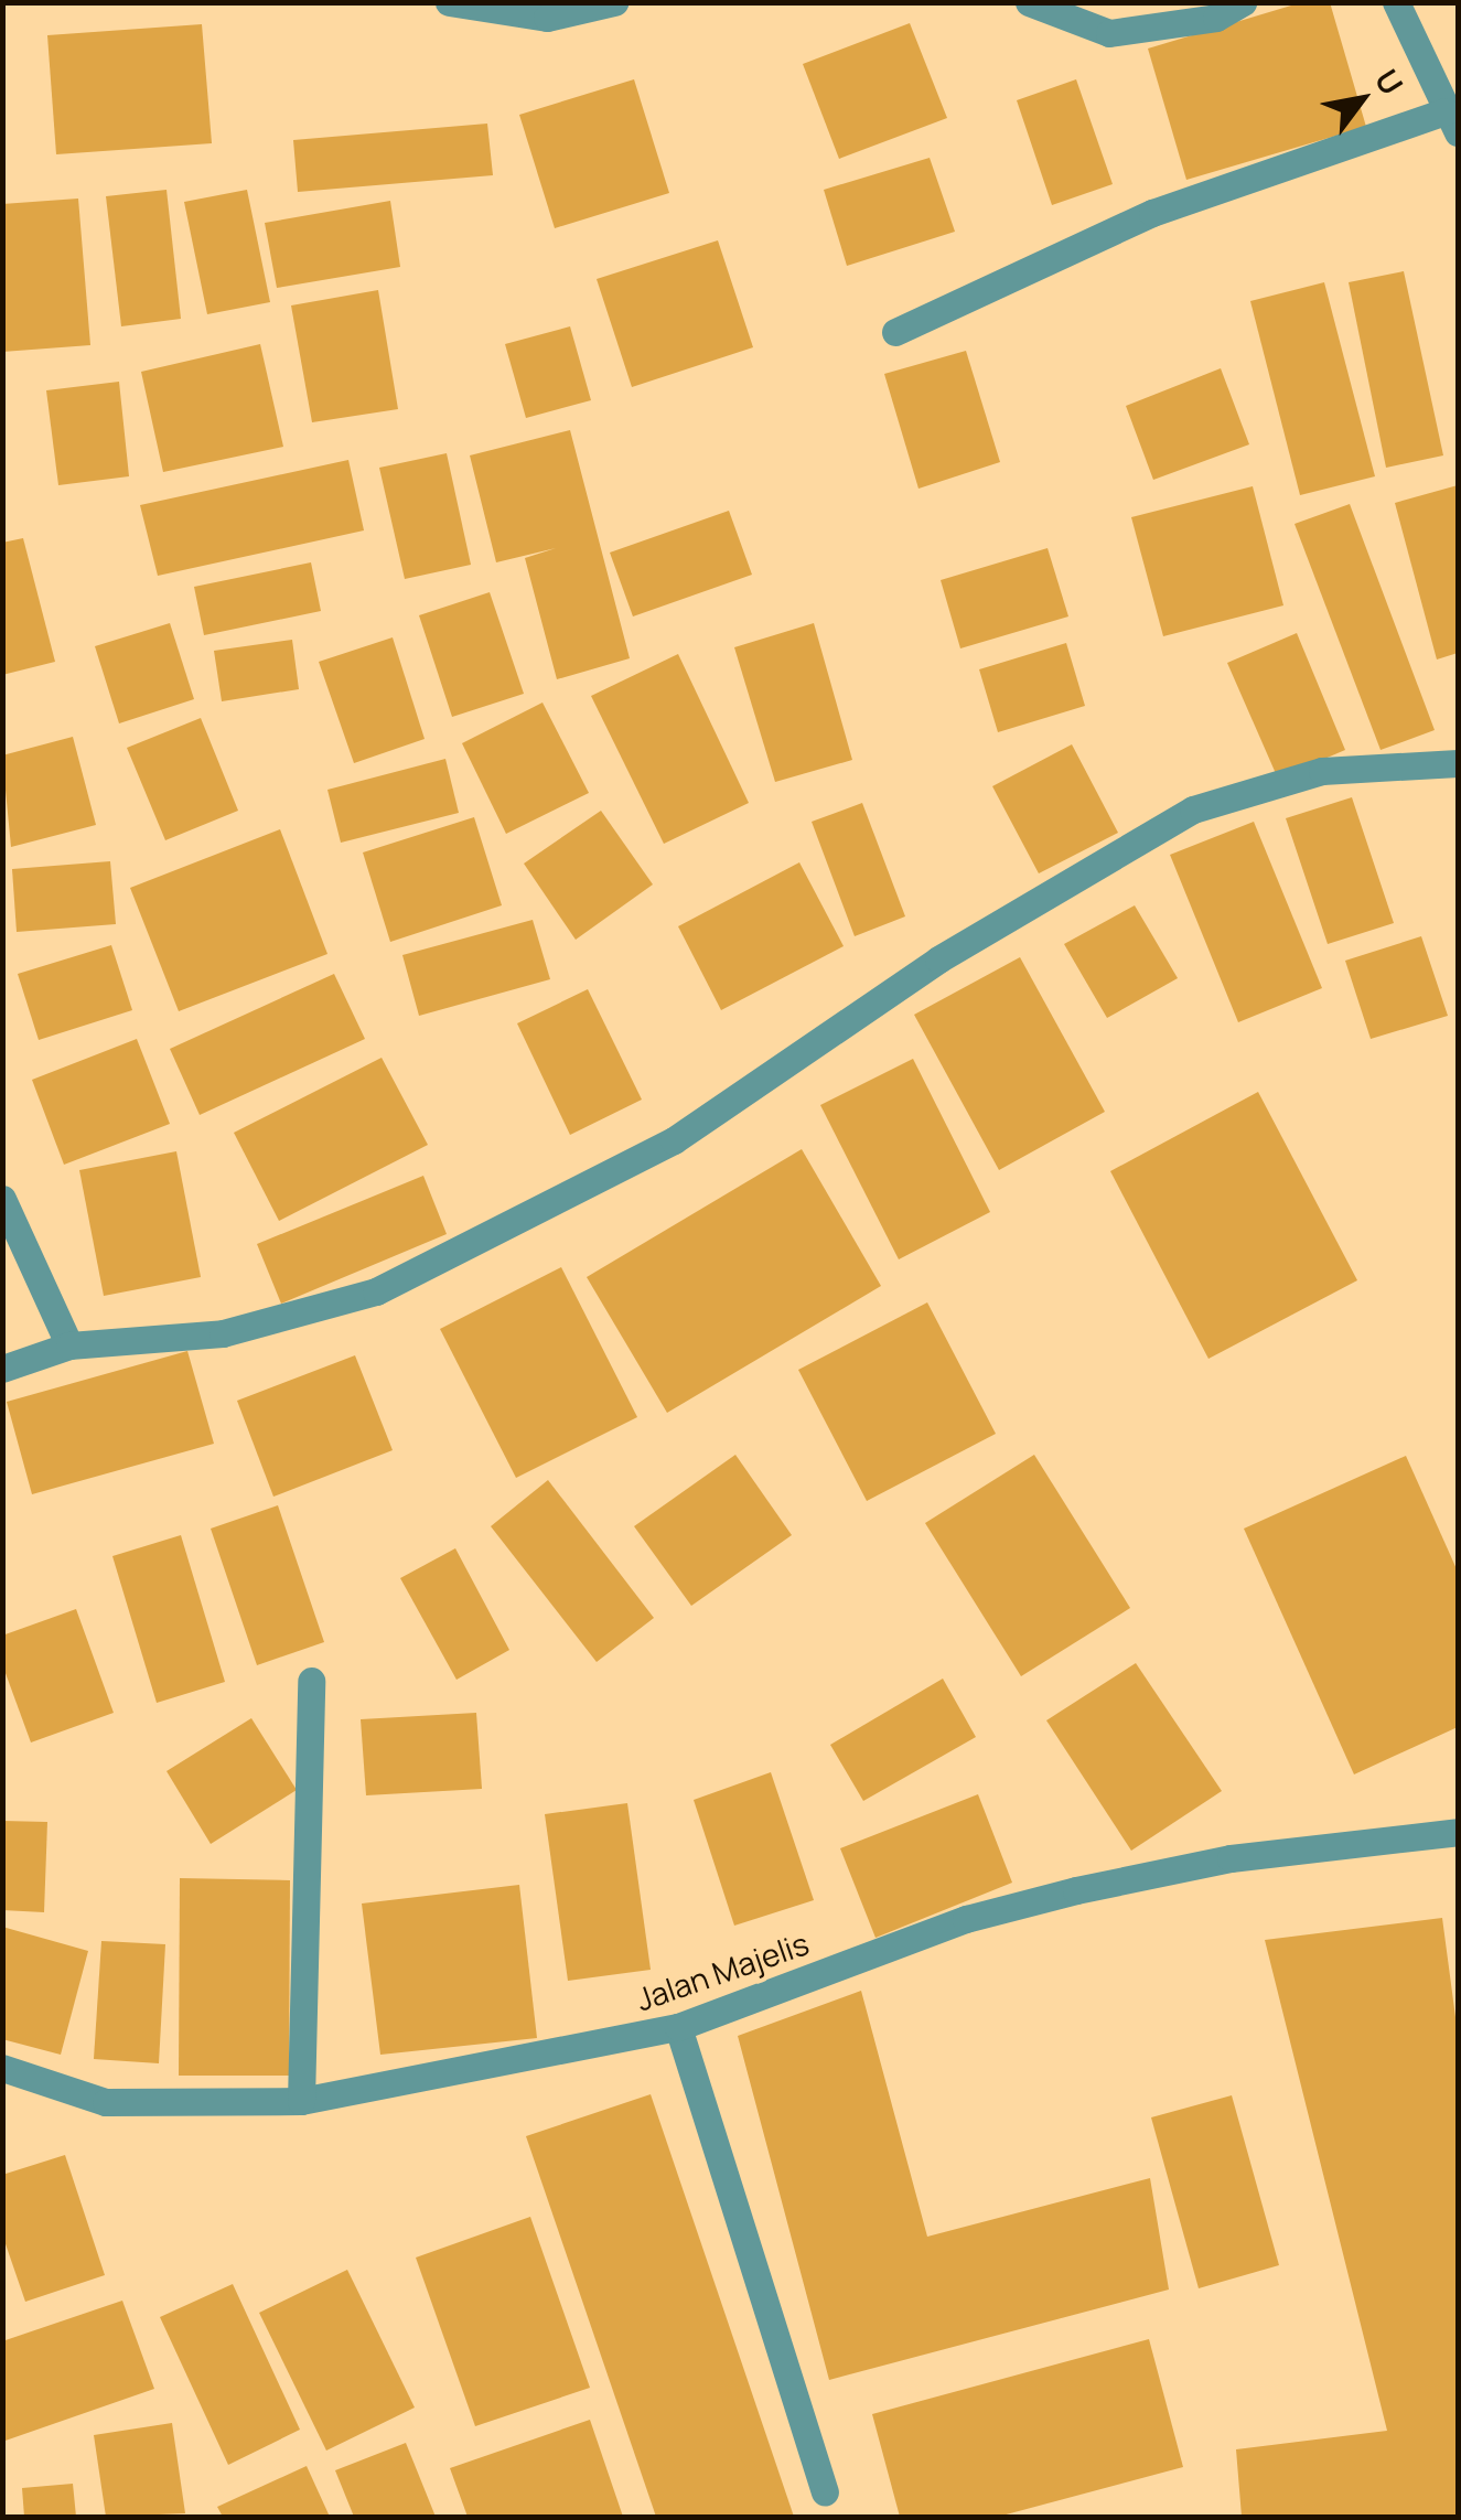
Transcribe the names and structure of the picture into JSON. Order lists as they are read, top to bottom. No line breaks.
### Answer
{"streets":{"street":["Jalan Majelis"]},"north":"top right"}
